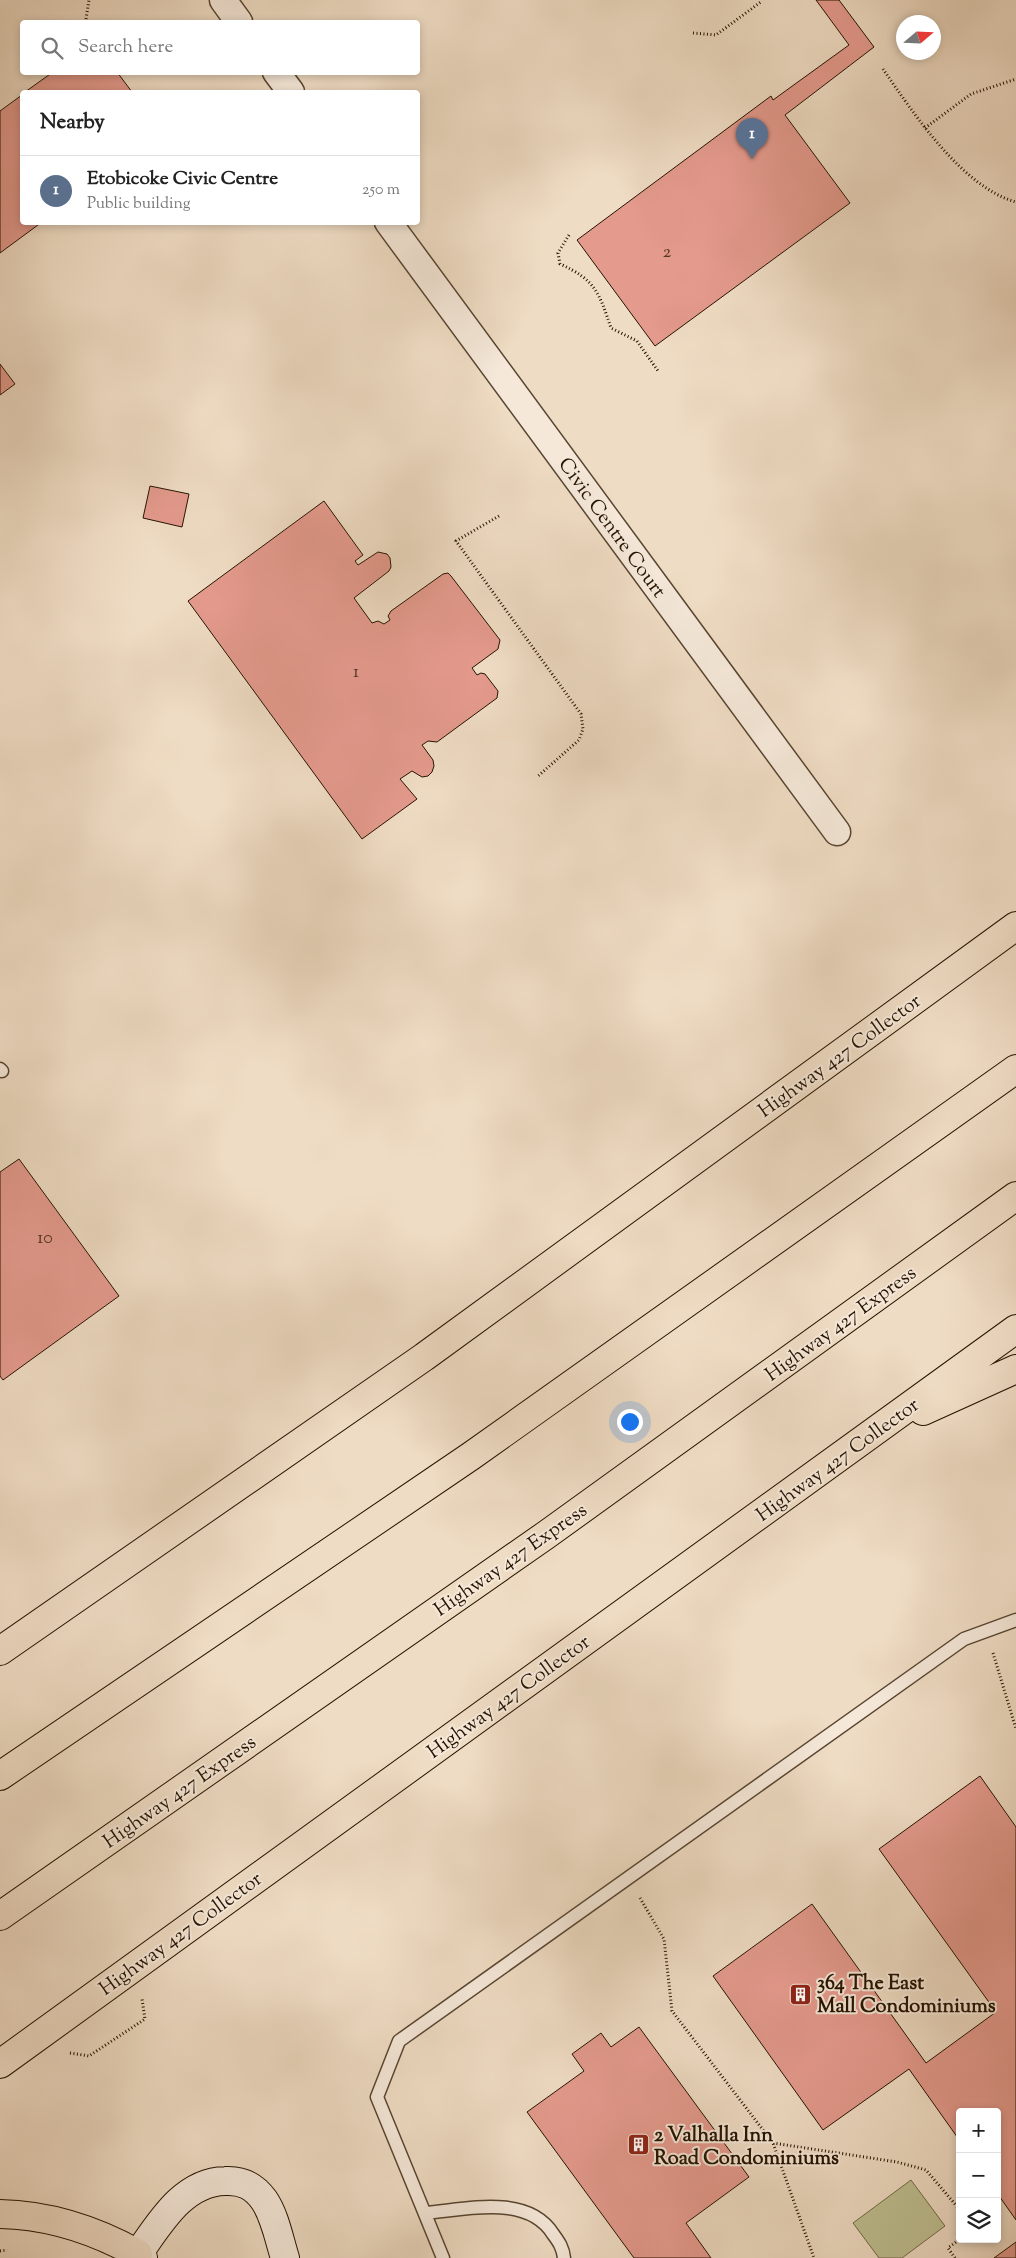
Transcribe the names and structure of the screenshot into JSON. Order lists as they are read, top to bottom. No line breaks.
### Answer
{"streets":{"highway":["Highway 427 Collector","Highway 427 Express"],"street":["Civic Centre Court"]},"places":{"building":["364 The East Mall Condominiums","2 Valhalla Inn Road Condominiums"]},"house_numbers":["2","1","10"],"north":"right","page":{"search":"Search here","heading":"Nearby","pins":"1","list":[{"mark":"1","name":"Etobicoke Civic Centre","note":"Public building","value":"250 m"}],"map_buttons":["+","−"]}}
